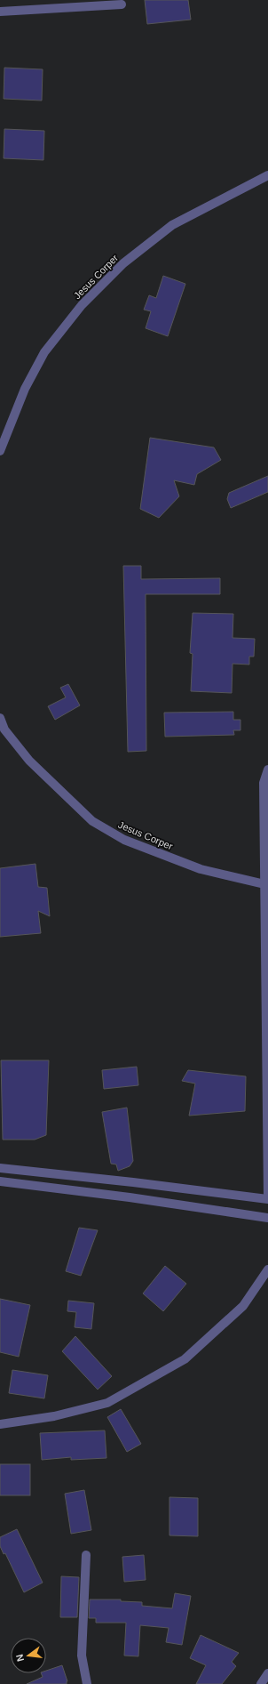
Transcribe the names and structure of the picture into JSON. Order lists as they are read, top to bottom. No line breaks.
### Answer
{"streets":{"street":["Jesus Corper"]},"north":"left"}
